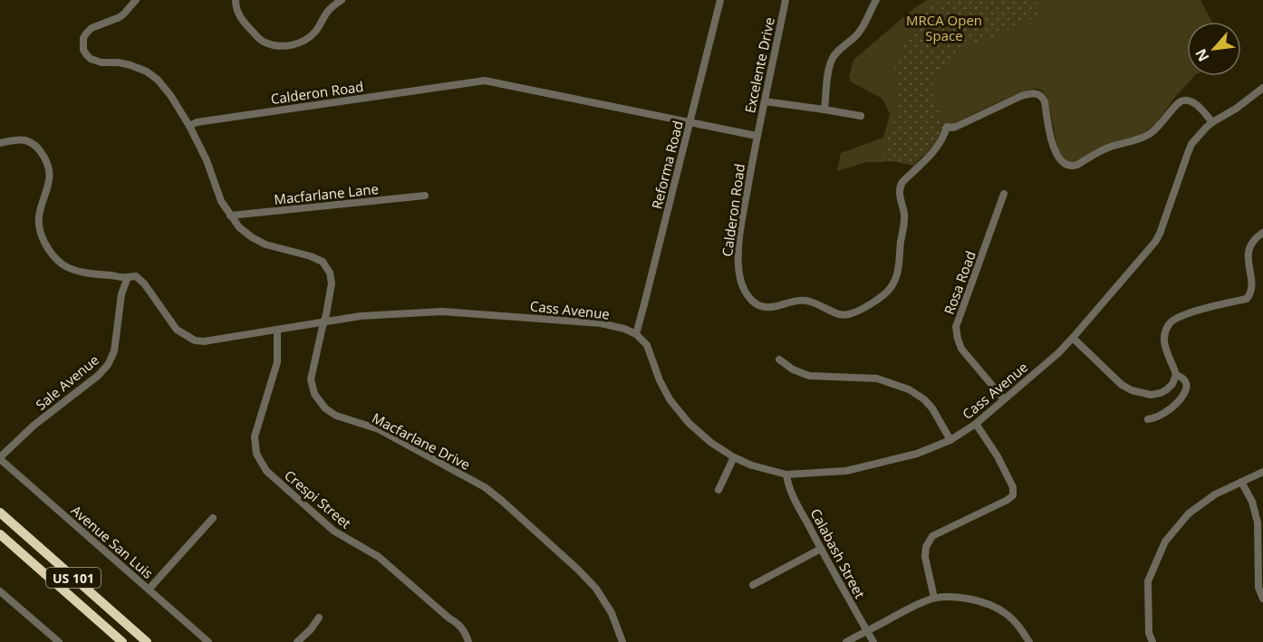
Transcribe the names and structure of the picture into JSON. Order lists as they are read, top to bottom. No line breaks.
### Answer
{"streets":{"highway":["US 101"],"street":["Excelente Drive","Calderon Road","Reforma Road","Macfarlane Lane","Rosa Road","Cass Avenue","Sale Avenue","Macfarlane Drive","Crespi Street","Avenue San Luis","Calabash Street"]},"crossings":[["Excelente Drive","Calderon Road"],["Calderon Road","Reforma Road"],["Calderon Road","Cass Avenue"],["Calderon Road","Macfarlane Drive"],["Reforma Road","Cass Avenue"],["Macfarlane Lane","Macfarlane Drive"],["Rosa Road","Cass Avenue"],["Cass Avenue","Sale Avenue"],["Cass Avenue","Macfarlane Drive"],["Cass Avenue","Crespi Street"],["Cass Avenue","Calabash Street"],["Sale Avenue","Avenue San Luis"]],"parks":["MRCA Open Space"],"north":"bottom left"}
